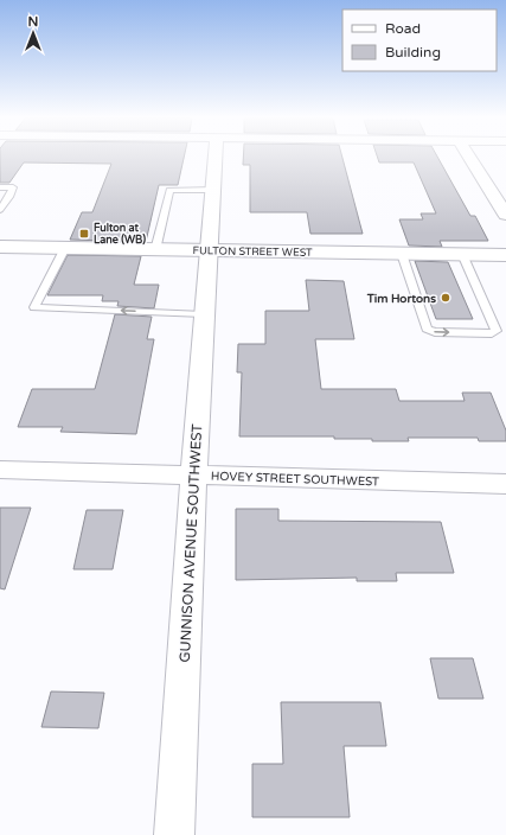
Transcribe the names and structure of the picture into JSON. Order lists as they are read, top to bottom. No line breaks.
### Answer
{"streets":{"main road":["FULTON STREET WEST"],"street":["HOVEY STREET SOUTHWEST","GUNNISON AVENUE SOUTHWEST"]},"crossings":[["FULTON STREET WEST","GUNNISON AVENUE SOUTHWEST"],["HOVEY STREET SOUTHWEST","GUNNISON AVENUE SOUTHWEST"]],"places":{"transit":["Fulton at Lane (WB)"],"other":["Tim Hortons"]},"legend":["Road","Building"],"north":"top"}
